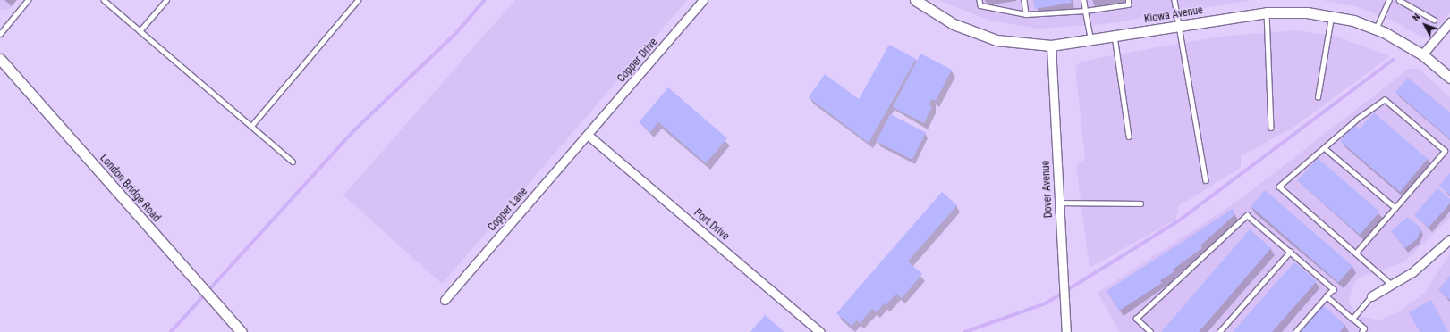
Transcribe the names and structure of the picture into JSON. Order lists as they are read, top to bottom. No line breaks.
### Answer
{"streets":{"street":["Kiowa Avenue","Copper Drive","London Bridge Road","Dover Avenue","Copper Lane","Port Drive"]},"crossings":[["Kiowa Avenue","Dover Avenue"],["Copper Drive","Copper Lane"],["Copper Drive","Port Drive"],["Copper Lane","Port Drive"]],"north":"top left"}
